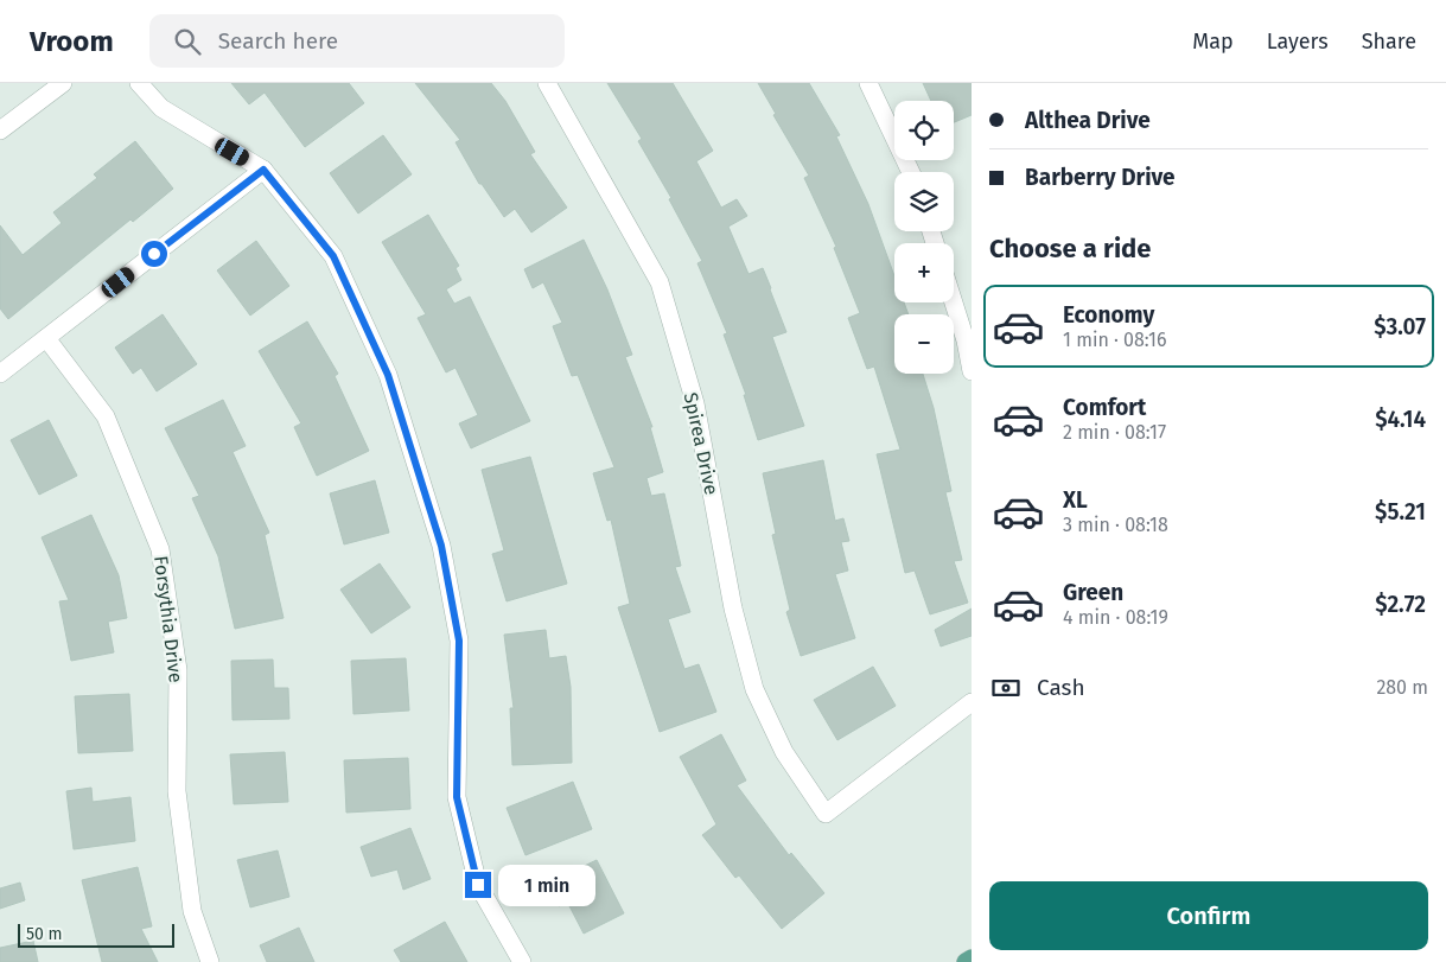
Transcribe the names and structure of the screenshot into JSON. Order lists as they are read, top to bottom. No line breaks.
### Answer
{"streets":{"street":["Spirea Drive","Forsythia Drive"]},"scale_bar":"50 m","page":{"header":"Vroom","search":"Search here","nav":["Map","Layers","Share"],"banner":["Althea Drive","Barberry Drive"],"map_buttons":["+","−"],"heading":"Choose a ride","list":[{"name":"Economy","note":"1 min · 08:16","value":"$3.07"},{"name":"Comfort","note":"2 min · 08:17","value":"$4.14"},{"name":"XL","note":"3 min · 08:18","value":"$5.21"},{"name":"Green","note":"4 min · 08:19","value":"$2.72"}],"pay":["Cash","280 m"],"bubble":"1 min","buttons":"Confirm","scale":"50 m"}}
